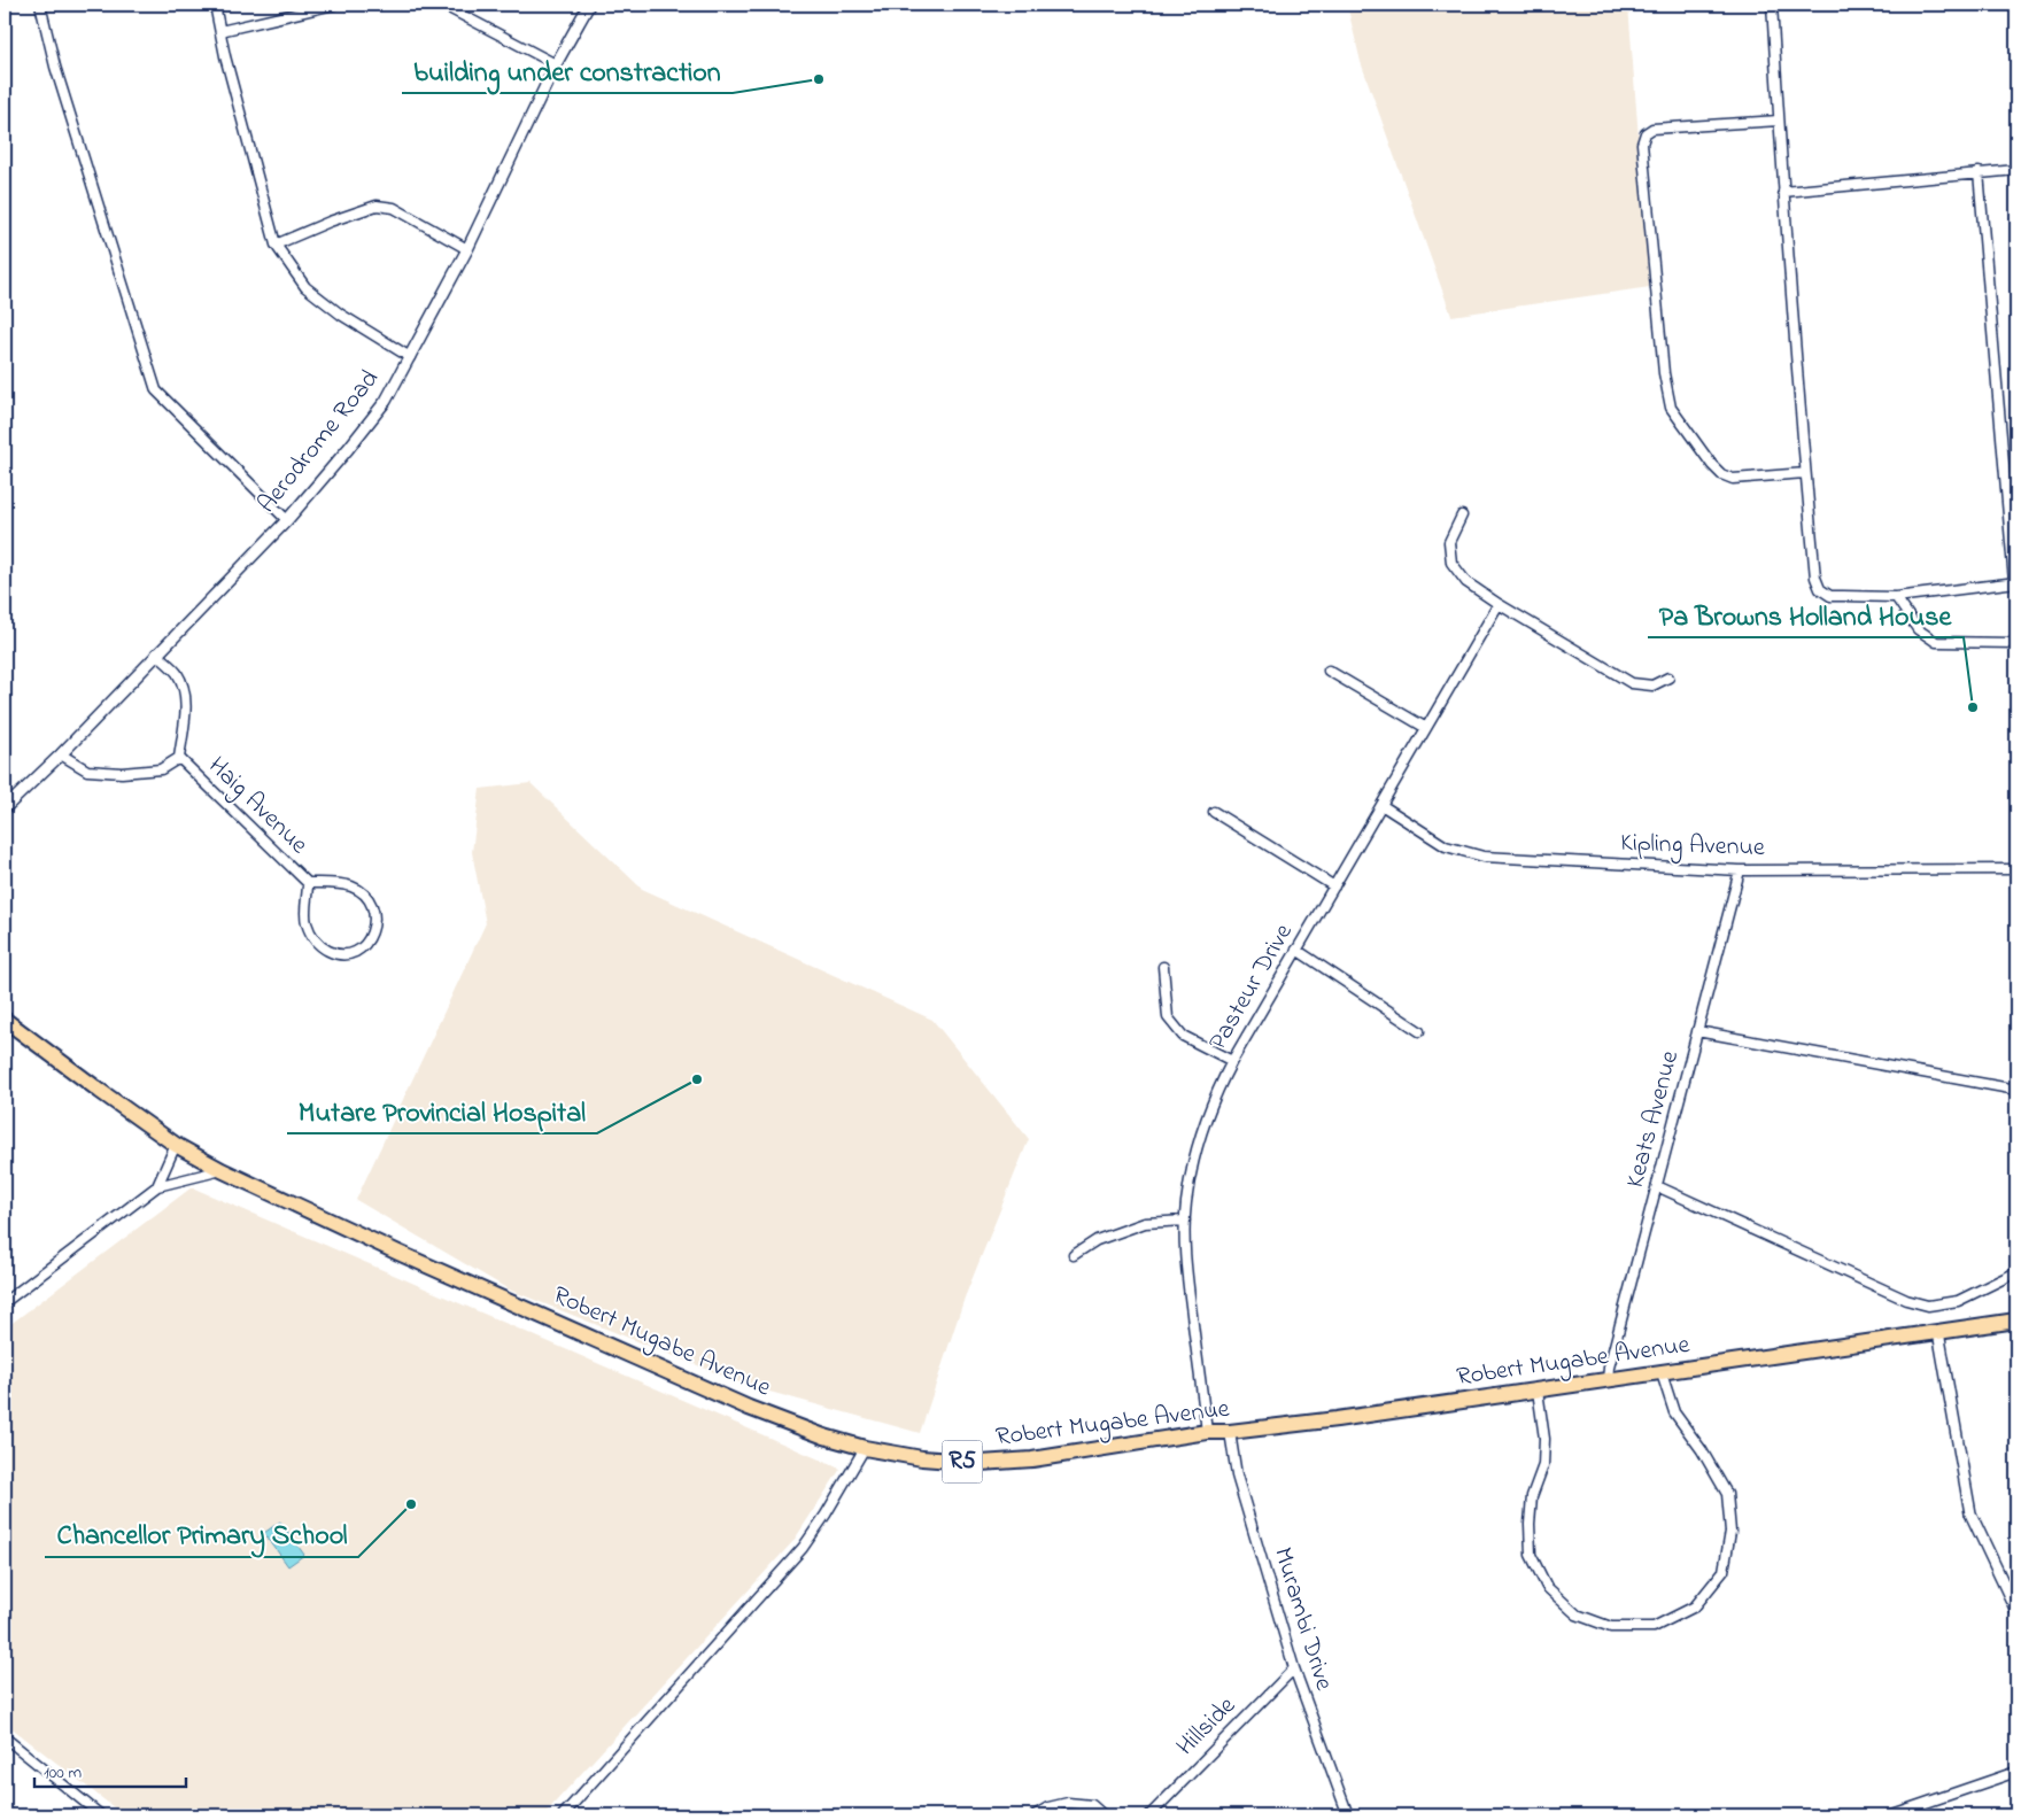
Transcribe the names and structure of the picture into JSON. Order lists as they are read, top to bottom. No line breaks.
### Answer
{"streets":{"highway":["Robert Mugabe Avenue","R5"],"street":["Aerodrome Road","Haig Avenue","Kipling Avenue","Pasteur Drive","Keats Avenue","Murambi Drive","Hillside"]},"crossings":[["Kipling Avenue","Pasteur Drive"],["Kipling Avenue","Keats Avenue"],["Pasteur Drive","Robert Mugabe Avenue"],["Keats Avenue","Robert Mugabe Avenue"],["Robert Mugabe Avenue","Murambi Drive"],["Murambi Drive","Hillside"]],"places":["building under constraction","Pa Browns Holland House","Mutare Provincial Hospital","Chancellor Primary School"],"scale_bar":"100 m"}
